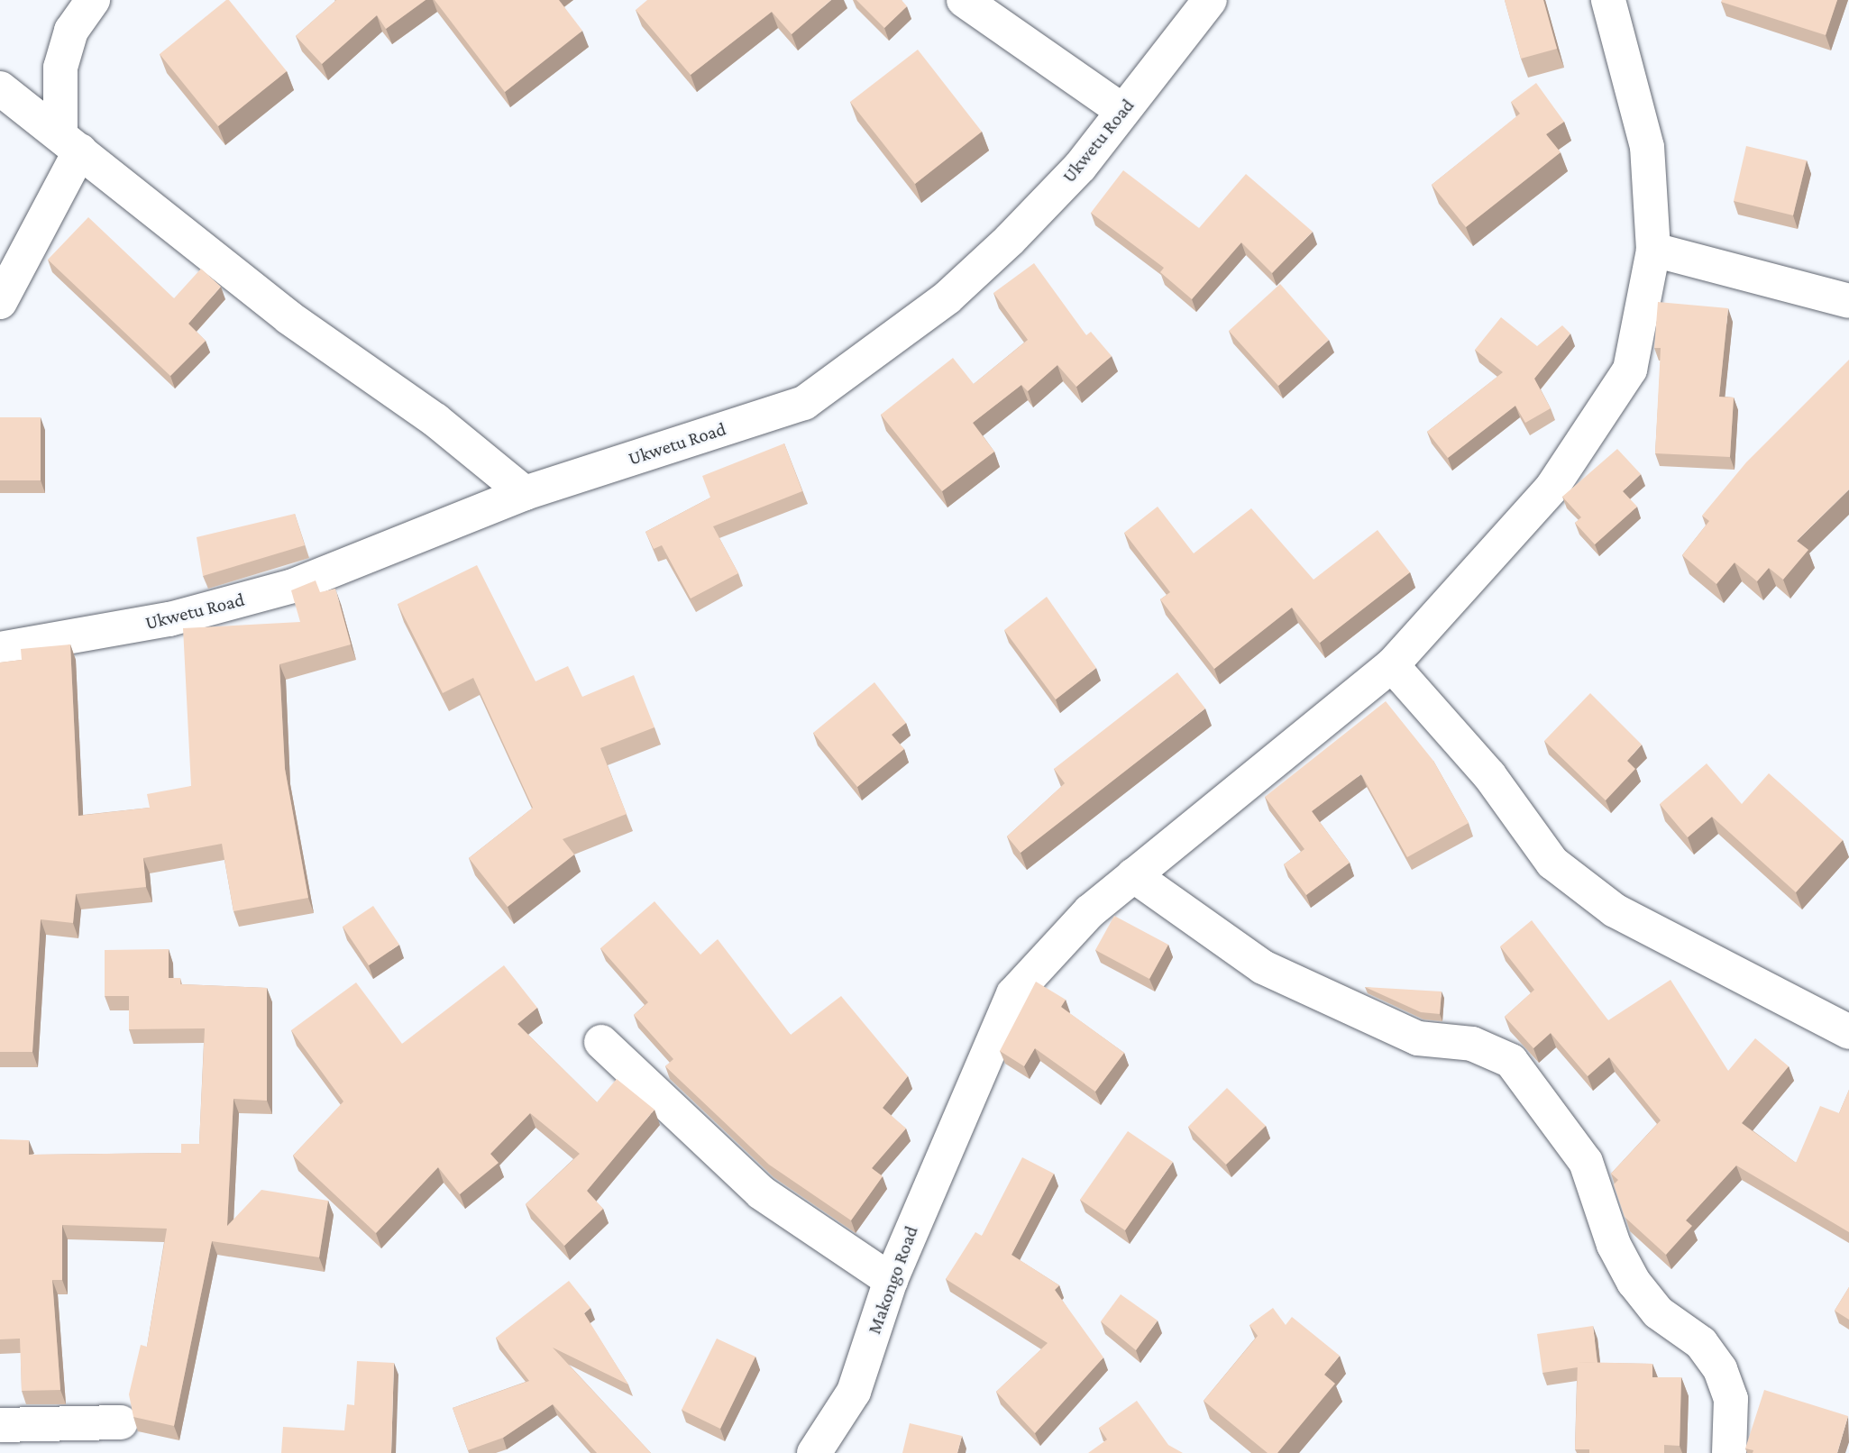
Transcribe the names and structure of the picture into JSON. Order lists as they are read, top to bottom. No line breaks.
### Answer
{"streets":{"street":["Ukwetu Road","Makongo Road"]}}
